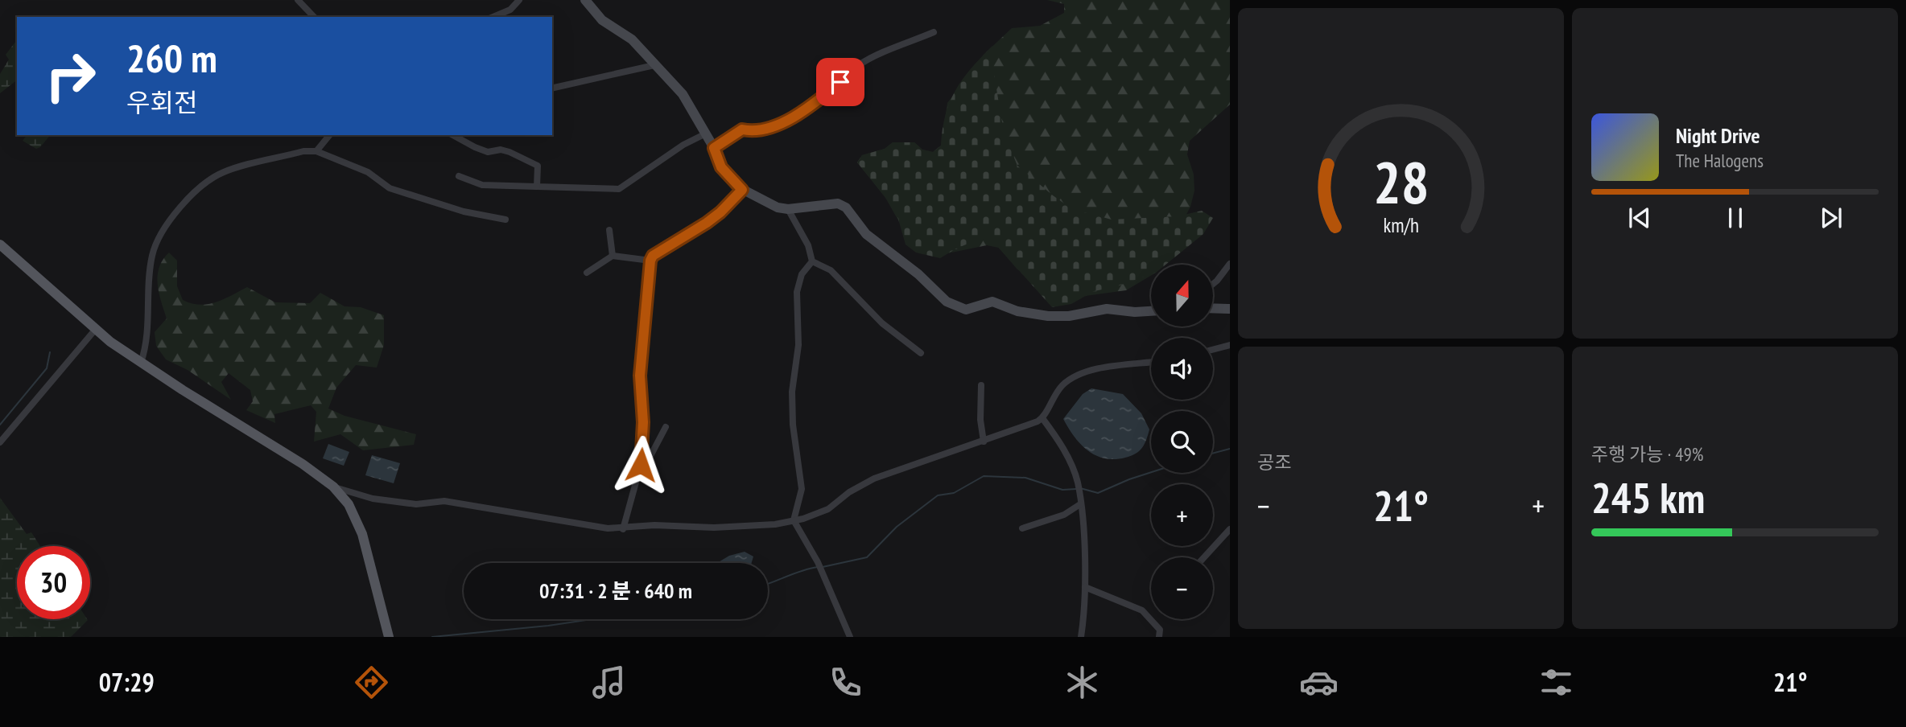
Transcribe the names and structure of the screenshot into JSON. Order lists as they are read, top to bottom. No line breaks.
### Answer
{"north":"top","page":{"turn":["260 m","우회전"],"song":["Night Drive","The Halogens"],"map_buttons":["+","−"],"tile":["공조",["주행 가능 · 49%","245 km"]],"heat":["−","21°","+"],"limit":"30","trip":"07:31 · 2 분 · 640 m","tabs":["07:29","21°"],"gauge":["28","km/h"]}}
